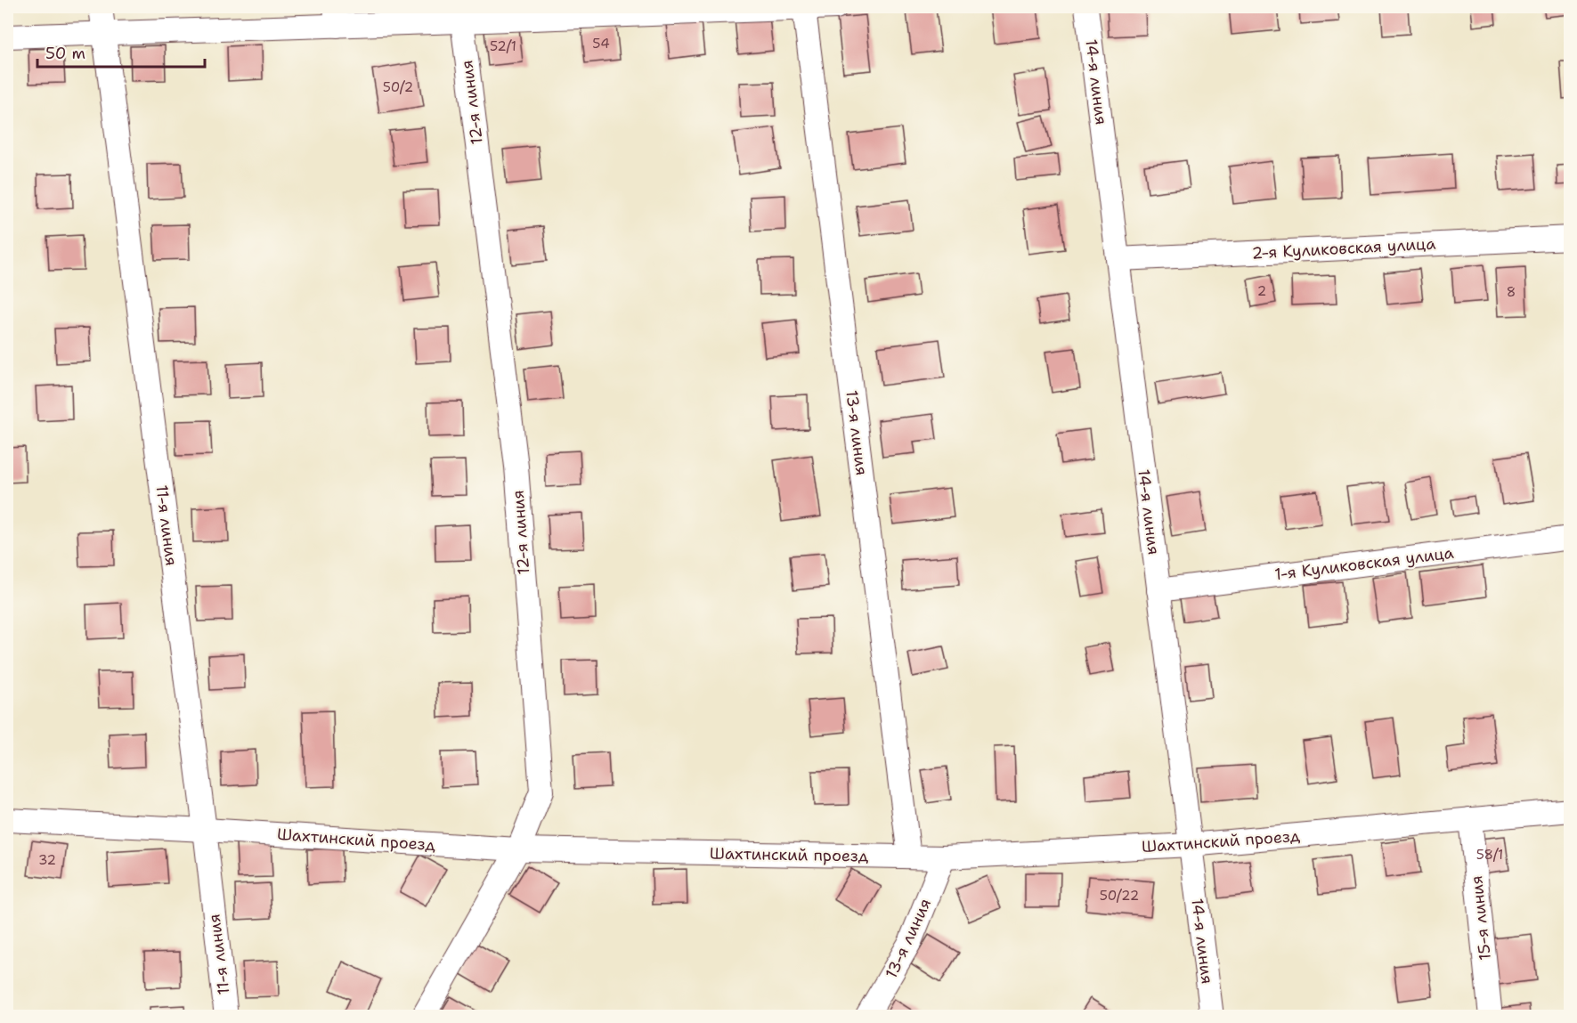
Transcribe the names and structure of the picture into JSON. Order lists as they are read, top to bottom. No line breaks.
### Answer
{"streets":{"street":["14-я линия","12-я линия","2-я Куликовская улица","13-я линия","11-я линия","1-я Куликовская улица","Шахтинский проезд","15-я линия"]},"crossings":[["14-я линия","2-я Куликовская улица"],["14-я линия","1-я Куликовская улица"],["14-я линия","Шахтинский проезд"],["12-я линия","Шахтинский проезд"],["13-я линия","Шахтинский проезд"],["11-я линия","Шахтинский проезд"],["Шахтинский проезд","15-я линия"]],"house_numbers":["54","52/1","50/2","2","8","58/1","32","50/22"],"scale_bar":"50 m"}
